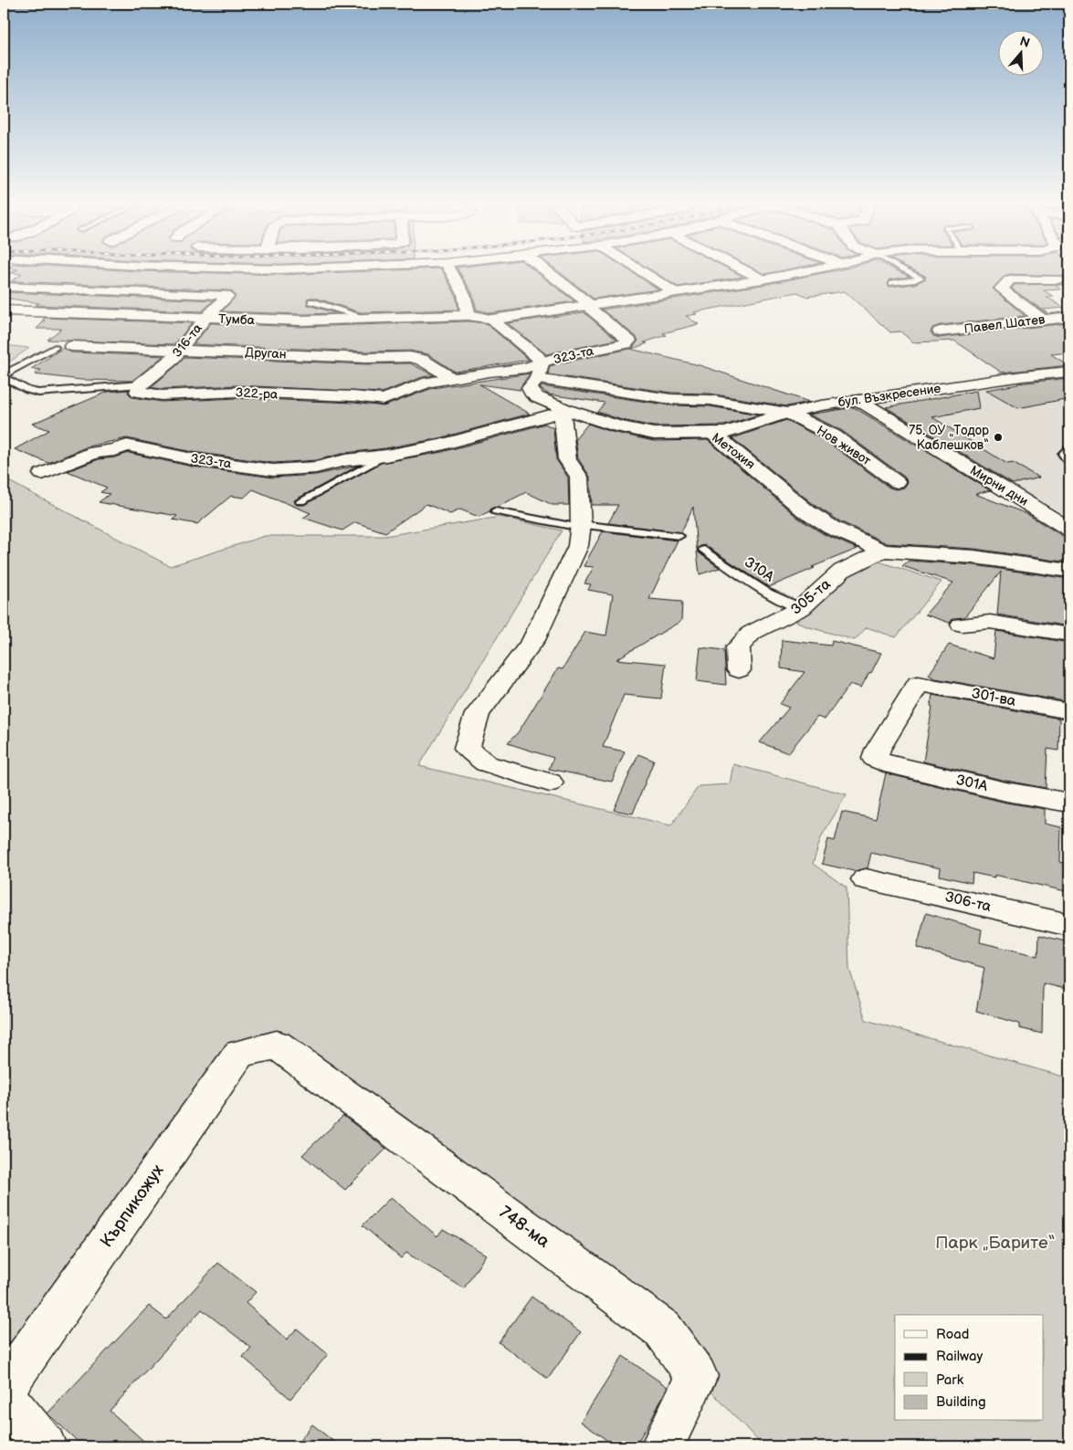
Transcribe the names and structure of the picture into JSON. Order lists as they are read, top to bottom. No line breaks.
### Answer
{"streets":{"street":["Тумба","Павел Шатев","316-та","Друган","323-та","322-ра","бул. Възкресение","Нов живот","Метохия","Мирни дни","305-та","301-ва","301А","306-та","Кърпикожух","748-ма"],"lane":["310А"]},"crossings":[["Тумба","316-та"],["316-та","Друган"],["316-та","322-ра"],["Друган","323-та"],["323-та","322-ра"],["323-та","Метохия"],["бул. Възкресение","Нов живот"],["бул. Възкресение","Метохия"],["бул. Възкресение","Мирни дни"],["Метохия","305-та"],["310А","305-та"],["301-ва","301А"],["Кърпикожух","748-ма"]],"parks":["Парк „Барите“"],"places":["75. ОУ „Тодор Каблешков“"],"legend":["Road","Railway","Park","Building"],"north":"top"}
